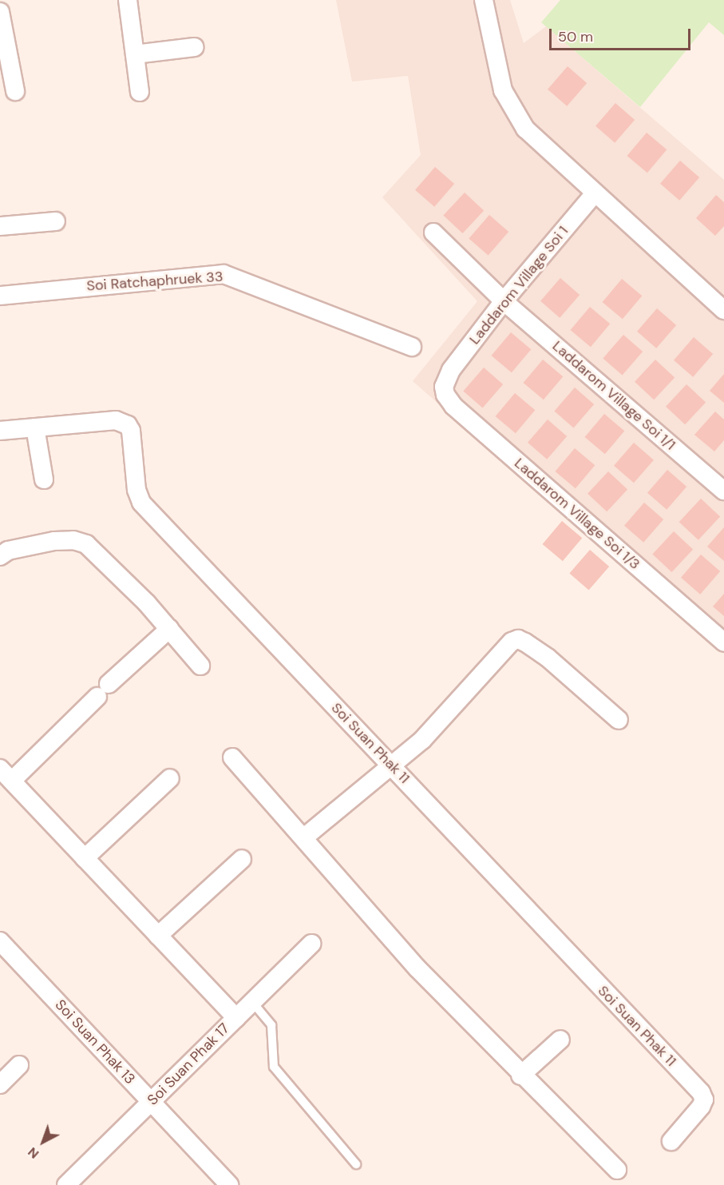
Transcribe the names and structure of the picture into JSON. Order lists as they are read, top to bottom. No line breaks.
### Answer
{"streets":{"street":["Soi Ratchaphruek 33","Laddarom Village Soi 1","Laddarom Village Soi 1/1","Laddarom Village Soi 1/3","Soi Suan Phak 11","Soi Suan Phak 13","Soi Suan Phak 17"]},"crossings":[["Laddarom Village Soi 1","Laddarom Village Soi 1/1"],["Laddarom Village Soi 1","Laddarom Village Soi 1/3"],["Soi Suan Phak 13","Soi Suan Phak 17"]],"scale_bar":"50 m","north":"bottom left"}
